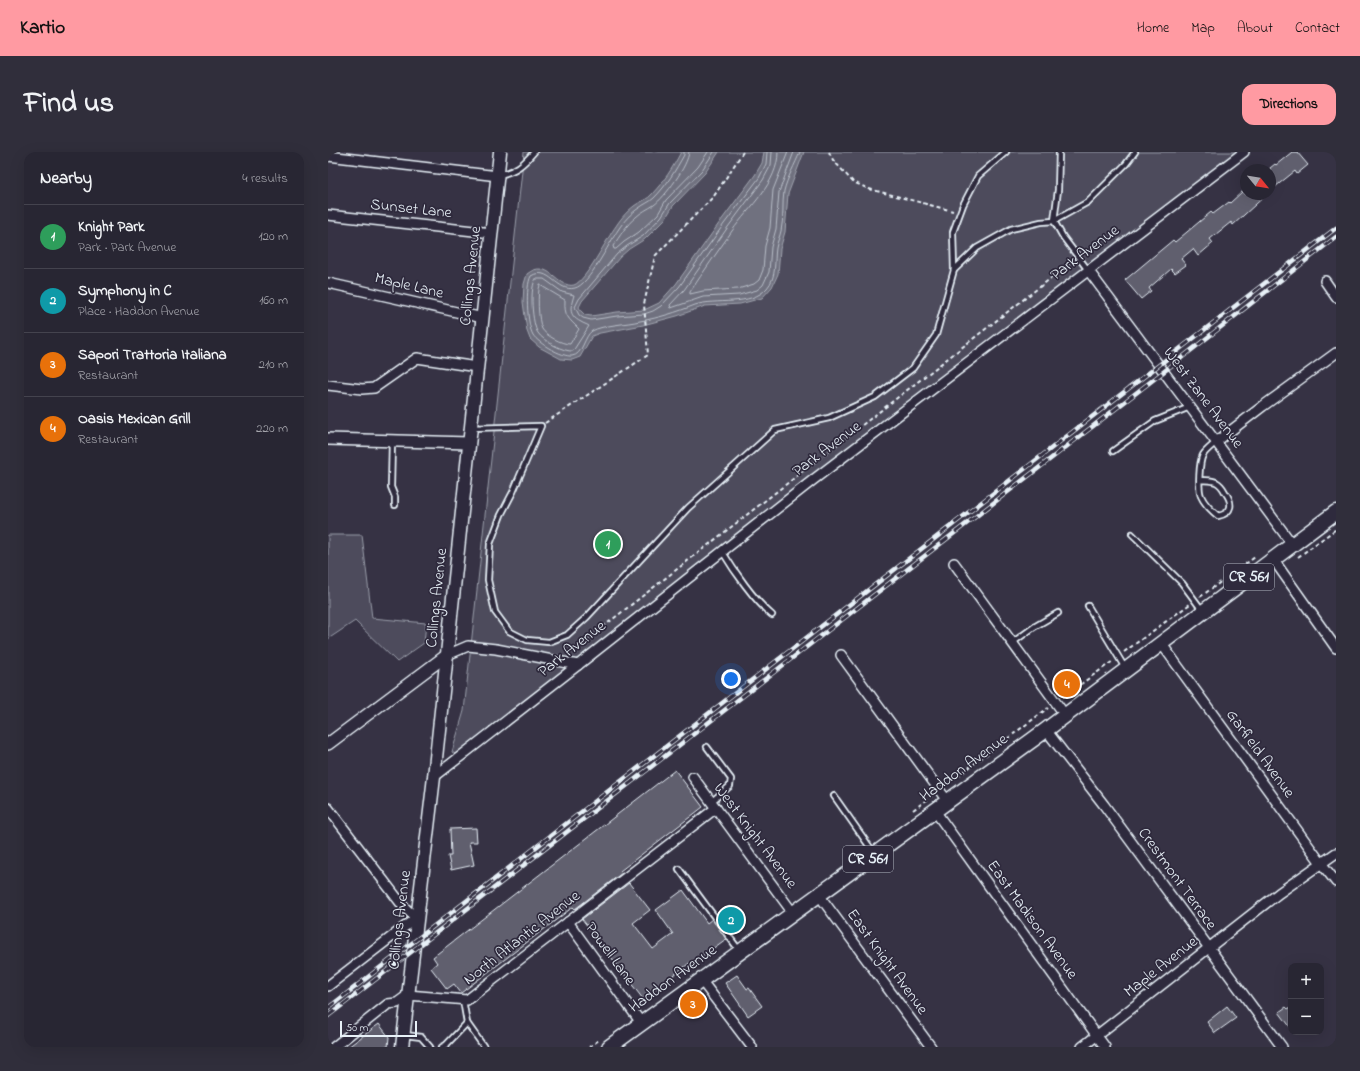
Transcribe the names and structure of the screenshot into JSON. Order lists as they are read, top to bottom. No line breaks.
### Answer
{"streets":{"main road":["Collings Avenue","CR 561","Haddon Avenue"],"street":["Sunset Lane","Park Avenue","Maple Lane","West Zane Avenue","Garfield Avenue","West Knight Avenue","Crestmont Terrace","East Madison Avenue","North Atlantic Avenue","Powell Lane","East Knight Avenue","Maple Avenue"]},"crossings":[["Sunset Lane","Collings Avenue"],["Park Avenue","Collings Avenue"],["Park Avenue","West Zane Avenue"],["Collings Avenue","Maple Lane"],["Collings Avenue","North Atlantic Avenue"],["West Zane Avenue","Haddon Avenue"],["Garfield Avenue","Haddon Avenue"],["Garfield Avenue","Maple Avenue"],["Haddon Avenue","West Knight Avenue"],["Haddon Avenue","Crestmont Terrace"],["Haddon Avenue","East Madison Avenue"],["Haddon Avenue","Powell Lane"],["Haddon Avenue","East Knight Avenue"],["West Knight Avenue","North Atlantic Avenue"],["Crestmont Terrace","Maple Avenue"],["East Madison Avenue","Maple Avenue"],["North Atlantic Avenue","Powell Lane"]],"scale_bar":"50 m","north":"bottom right","page":{"header":"Kartio","nav":["Home","Map","About","Contact"],"title":"Find us","buttons":"Directions","heading":["Nearby","4 results"],"list":[{"mark":"1","name":"Knight Park","note":"Park · Park Avenue","value":"120 m"},{"mark":"2","name":"Symphony in C","note":"Place · Haddon Avenue","value":"160 m"},{"mark":"3","name":"Sapori Trattoria Italiana","note":"Restaurant","value":"210 m"},{"mark":"4","name":"Oasis Mexican Grill","note":"Restaurant","value":"220 m"}],"pins":["1","4","2","3"],"map_buttons":["+","−"],"scale":"50 m"}}
